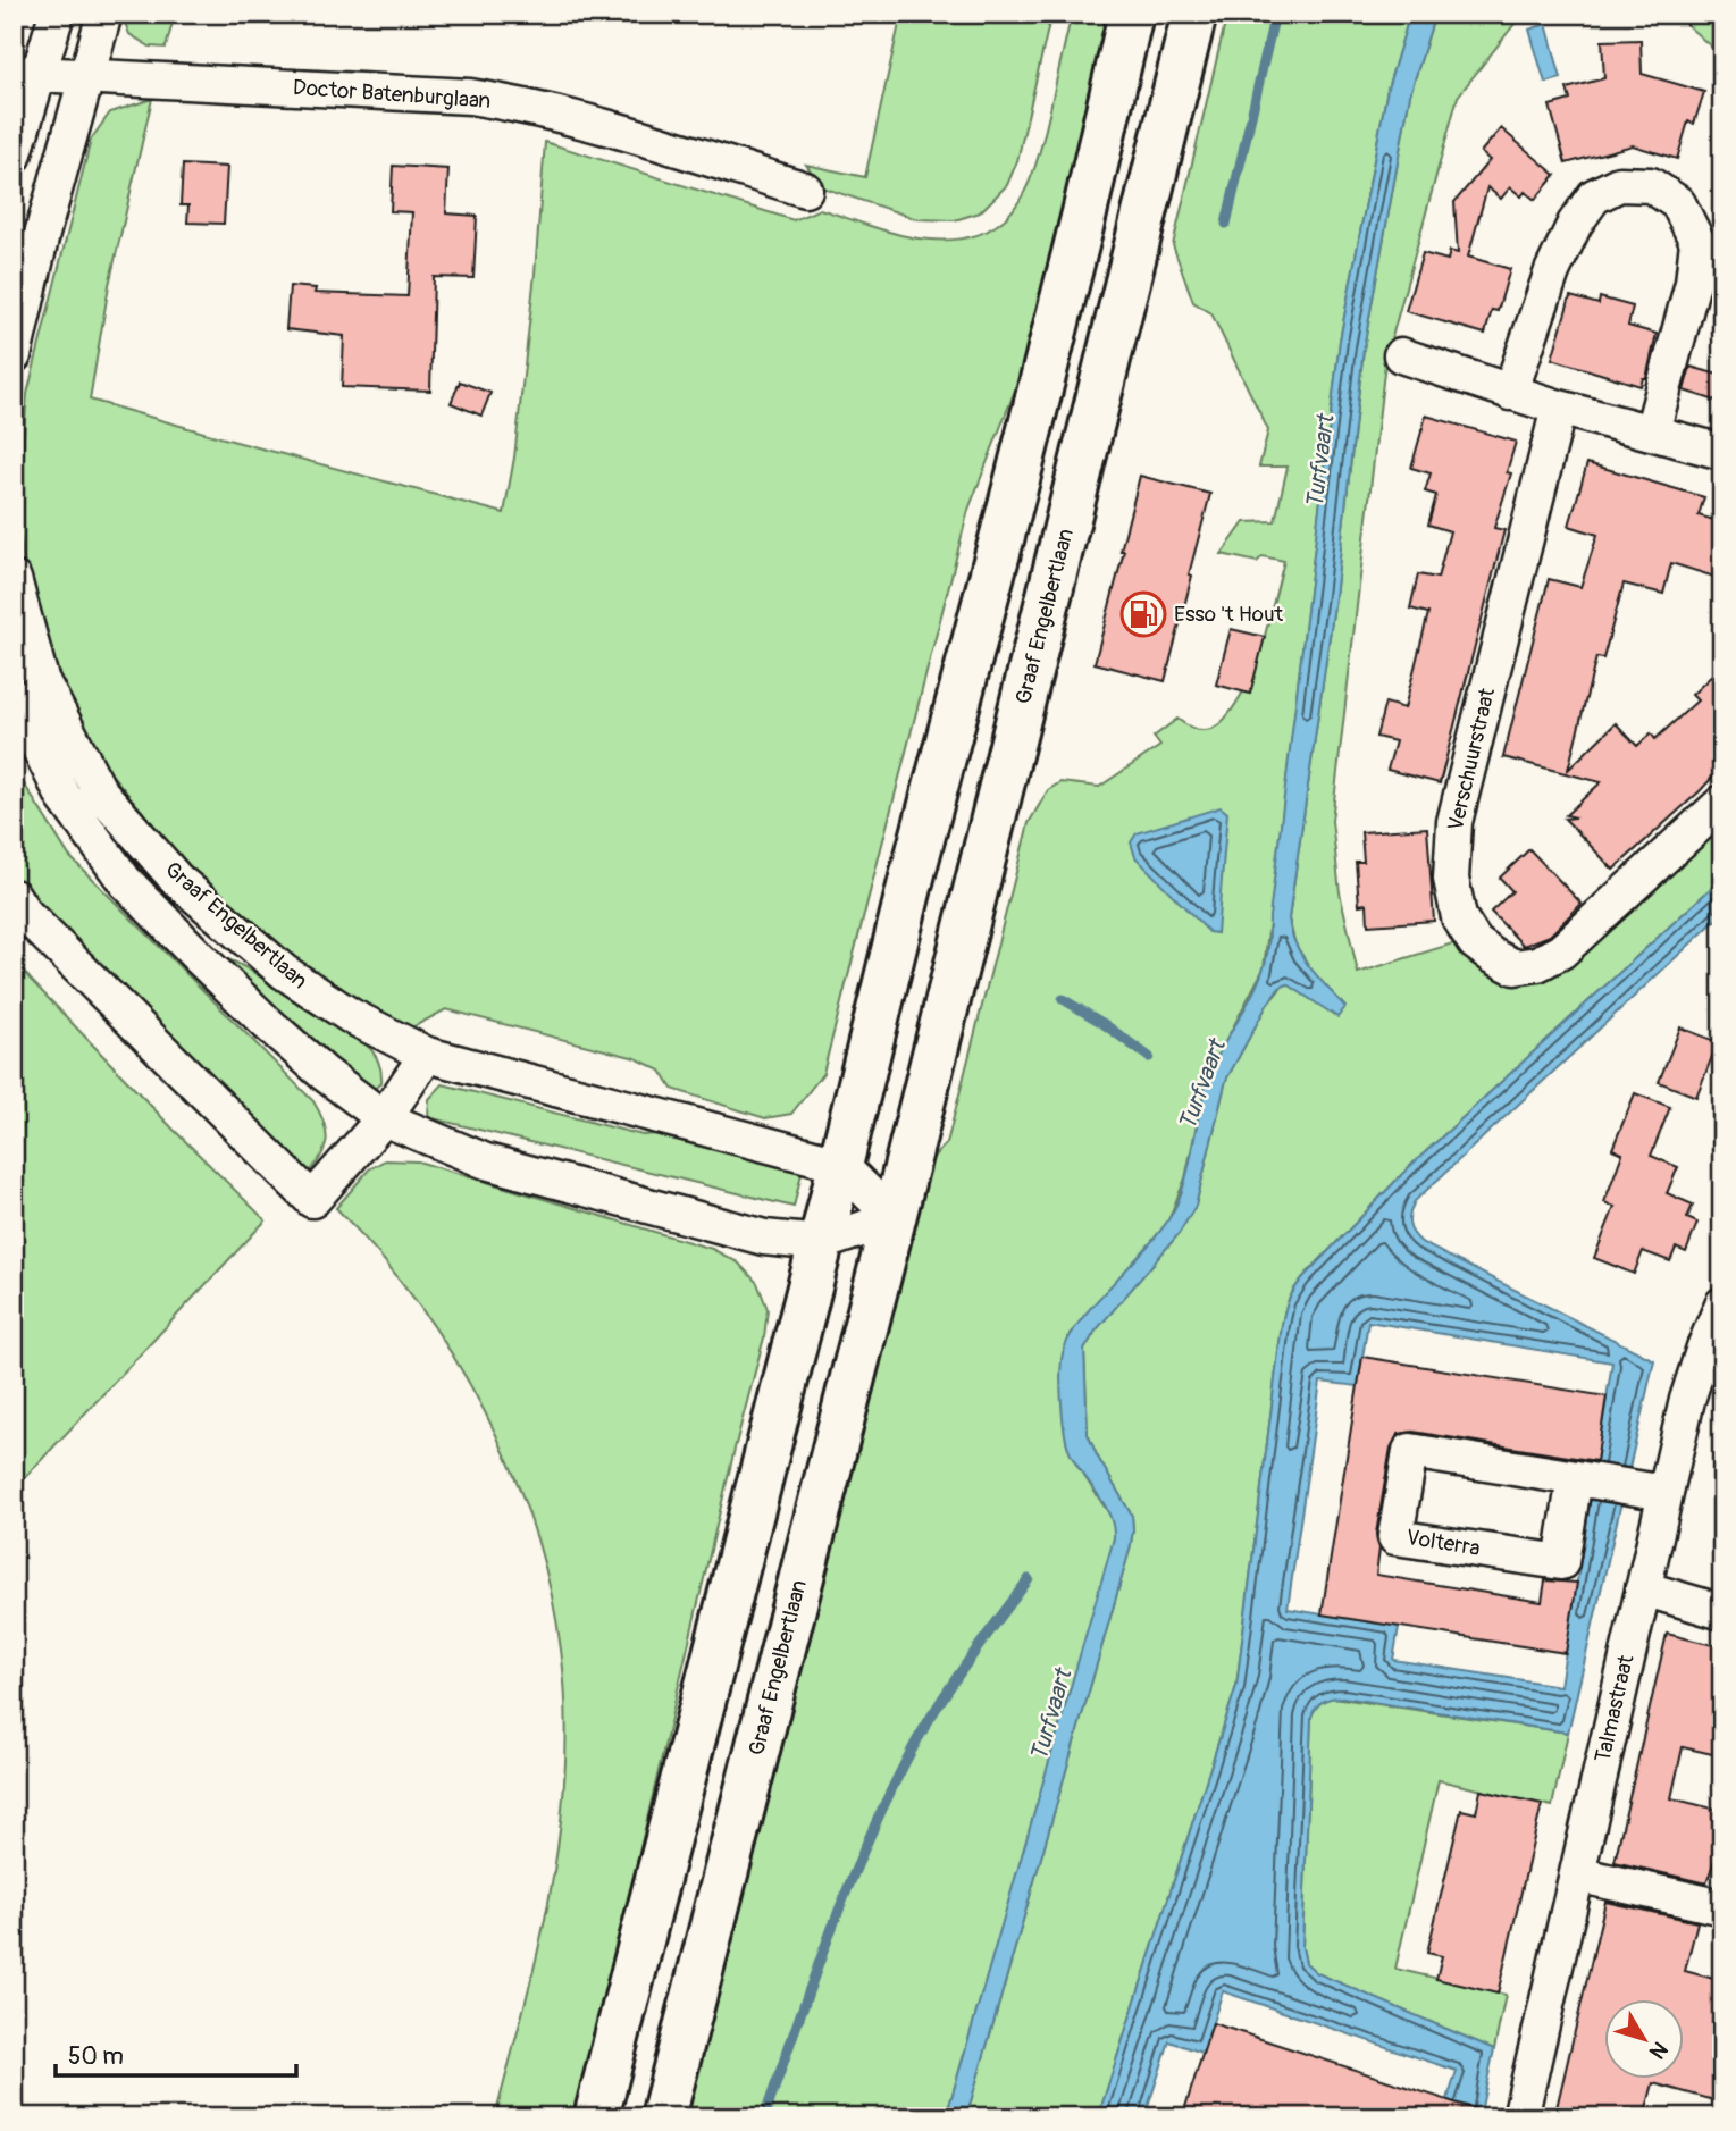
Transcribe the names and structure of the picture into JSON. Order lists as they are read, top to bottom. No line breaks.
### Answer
{"streets":{"main road":["Graaf Engelbertlaan"],"street":["Doctor Batenburglaan","Verschuurstraat","Volterra","Talmastraat"]},"crossings":[["Volterra","Talmastraat"]],"water":["Turfvaart"],"places":{"fuel station":["Esso 't Hout"]},"scale_bar":"50 m","north":"bottom right"}
